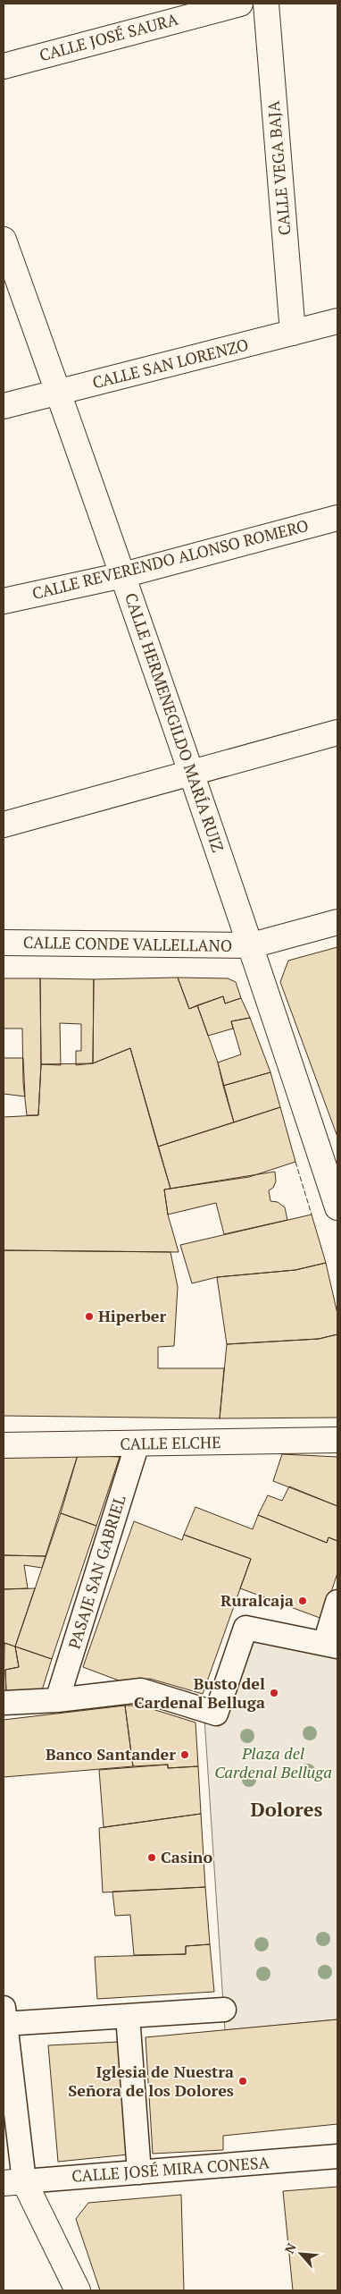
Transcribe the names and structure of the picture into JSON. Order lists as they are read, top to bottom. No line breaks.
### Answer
{"streets":{"street":["CALLE JOSÉ SAURA","CALLE VEGA BAJA","CALLE SAN LORENZO","CALLE REVERENDO ALONSO ROMERO","CALLE HERMENEGILDO MARÍA RUIZ","CALLE CONDE VALLELLANO","CALLE ELCHE","PASAJE SAN GABRIEL","CALLE JOSÉ MIRA CONESA"]},"crossings":[["CALLE VEGA BAJA","CALLE SAN LORENZO"],["CALLE SAN LORENZO","CALLE HERMENEGILDO MARÍA RUIZ"],["CALLE REVERENDO ALONSO ROMERO","CALLE HERMENEGILDO MARÍA RUIZ"],["CALLE HERMENEGILDO MARÍA RUIZ","CALLE CONDE VALLELLANO"],["CALLE ELCHE","PASAJE SAN GABRIEL"]],"districts":["Dolores"],"parks":["Plaza del Cardenal Belluga"],"places":["Hiperber","Ruralcaja","Busto del Cardenal Belluga","Banco Santander","Casino","Iglesia de Nuestra Señora de los Dolores"],"north":"top left"}
